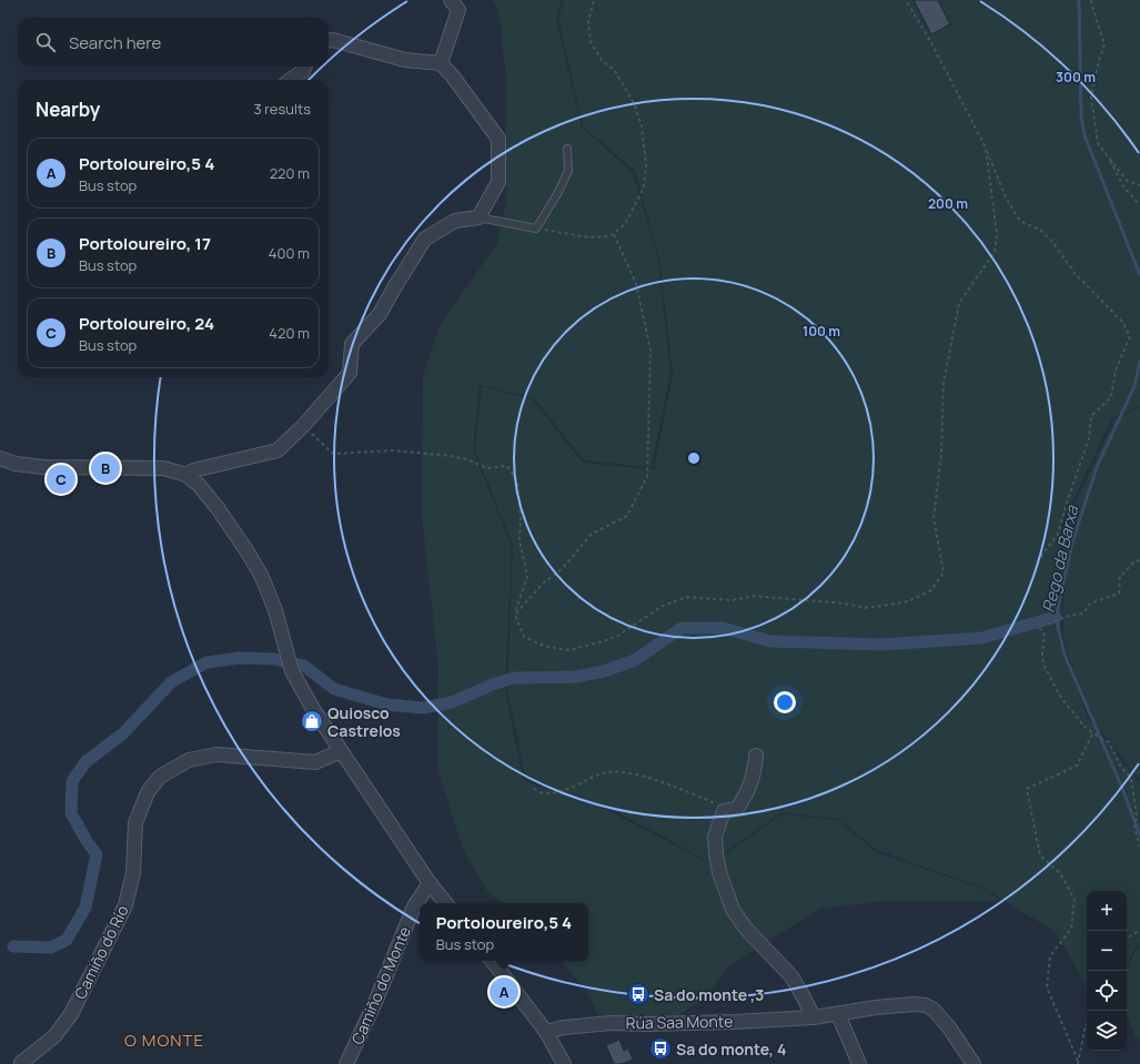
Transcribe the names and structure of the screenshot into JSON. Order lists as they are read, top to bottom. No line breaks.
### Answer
{"streets":{"street":["Camiño do Río","Camiño do Monte","Rúa Saa Monte"]},"districts":["O MONTE"],"water":["Rego da Barxa"],"places":{"shop":["Quiosco Castrelos"],"bus stop":["Sa do monte ,3","Sa do monte, 4"]},"page":{"search":"Search here","heading":["Nearby","3 results"],"list":[{"mark":"A","name":"Portoloureiro,5 4","note":"Bus stop","value":"220 m"},{"mark":"B","name":"Portoloureiro, 17","note":"Bus stop","value":"400 m"},{"mark":"C","name":"Portoloureiro, 24","note":"Bus stop","value":"420 m"}],"pins":["B","C","A"],"map_buttons":["+","−"],"popup":["Portoloureiro,5 4","Bus stop"]},"rings":["300 m","200 m","100 m"]}
